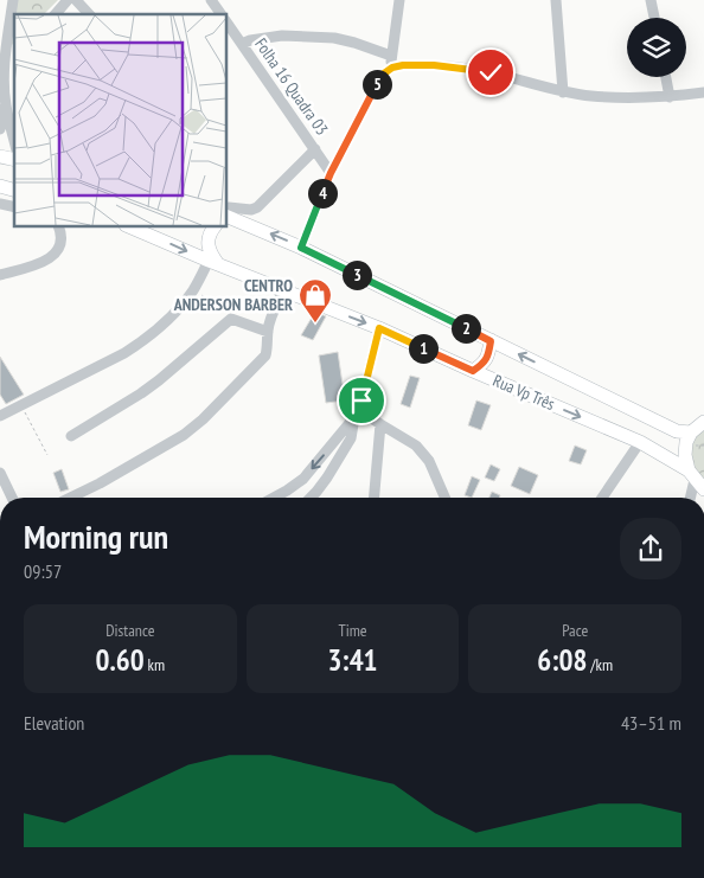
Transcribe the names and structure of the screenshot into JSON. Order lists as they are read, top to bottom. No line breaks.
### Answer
{"streets":{"main road":["Rua Vp Três"],"street":["Folha 16 Quadra 03"]},"places":{"shop":["CENTRO ANDERSON BARBER"]},"page":{"pins":["5","4","3","2","1"],"heading":["Morning run","09:57"],"stats":[["Distance","0.60 km"],["Time","3:41"],["Pace","6:08 /km"]],"chart":["Elevation","43–51 m"]}}
